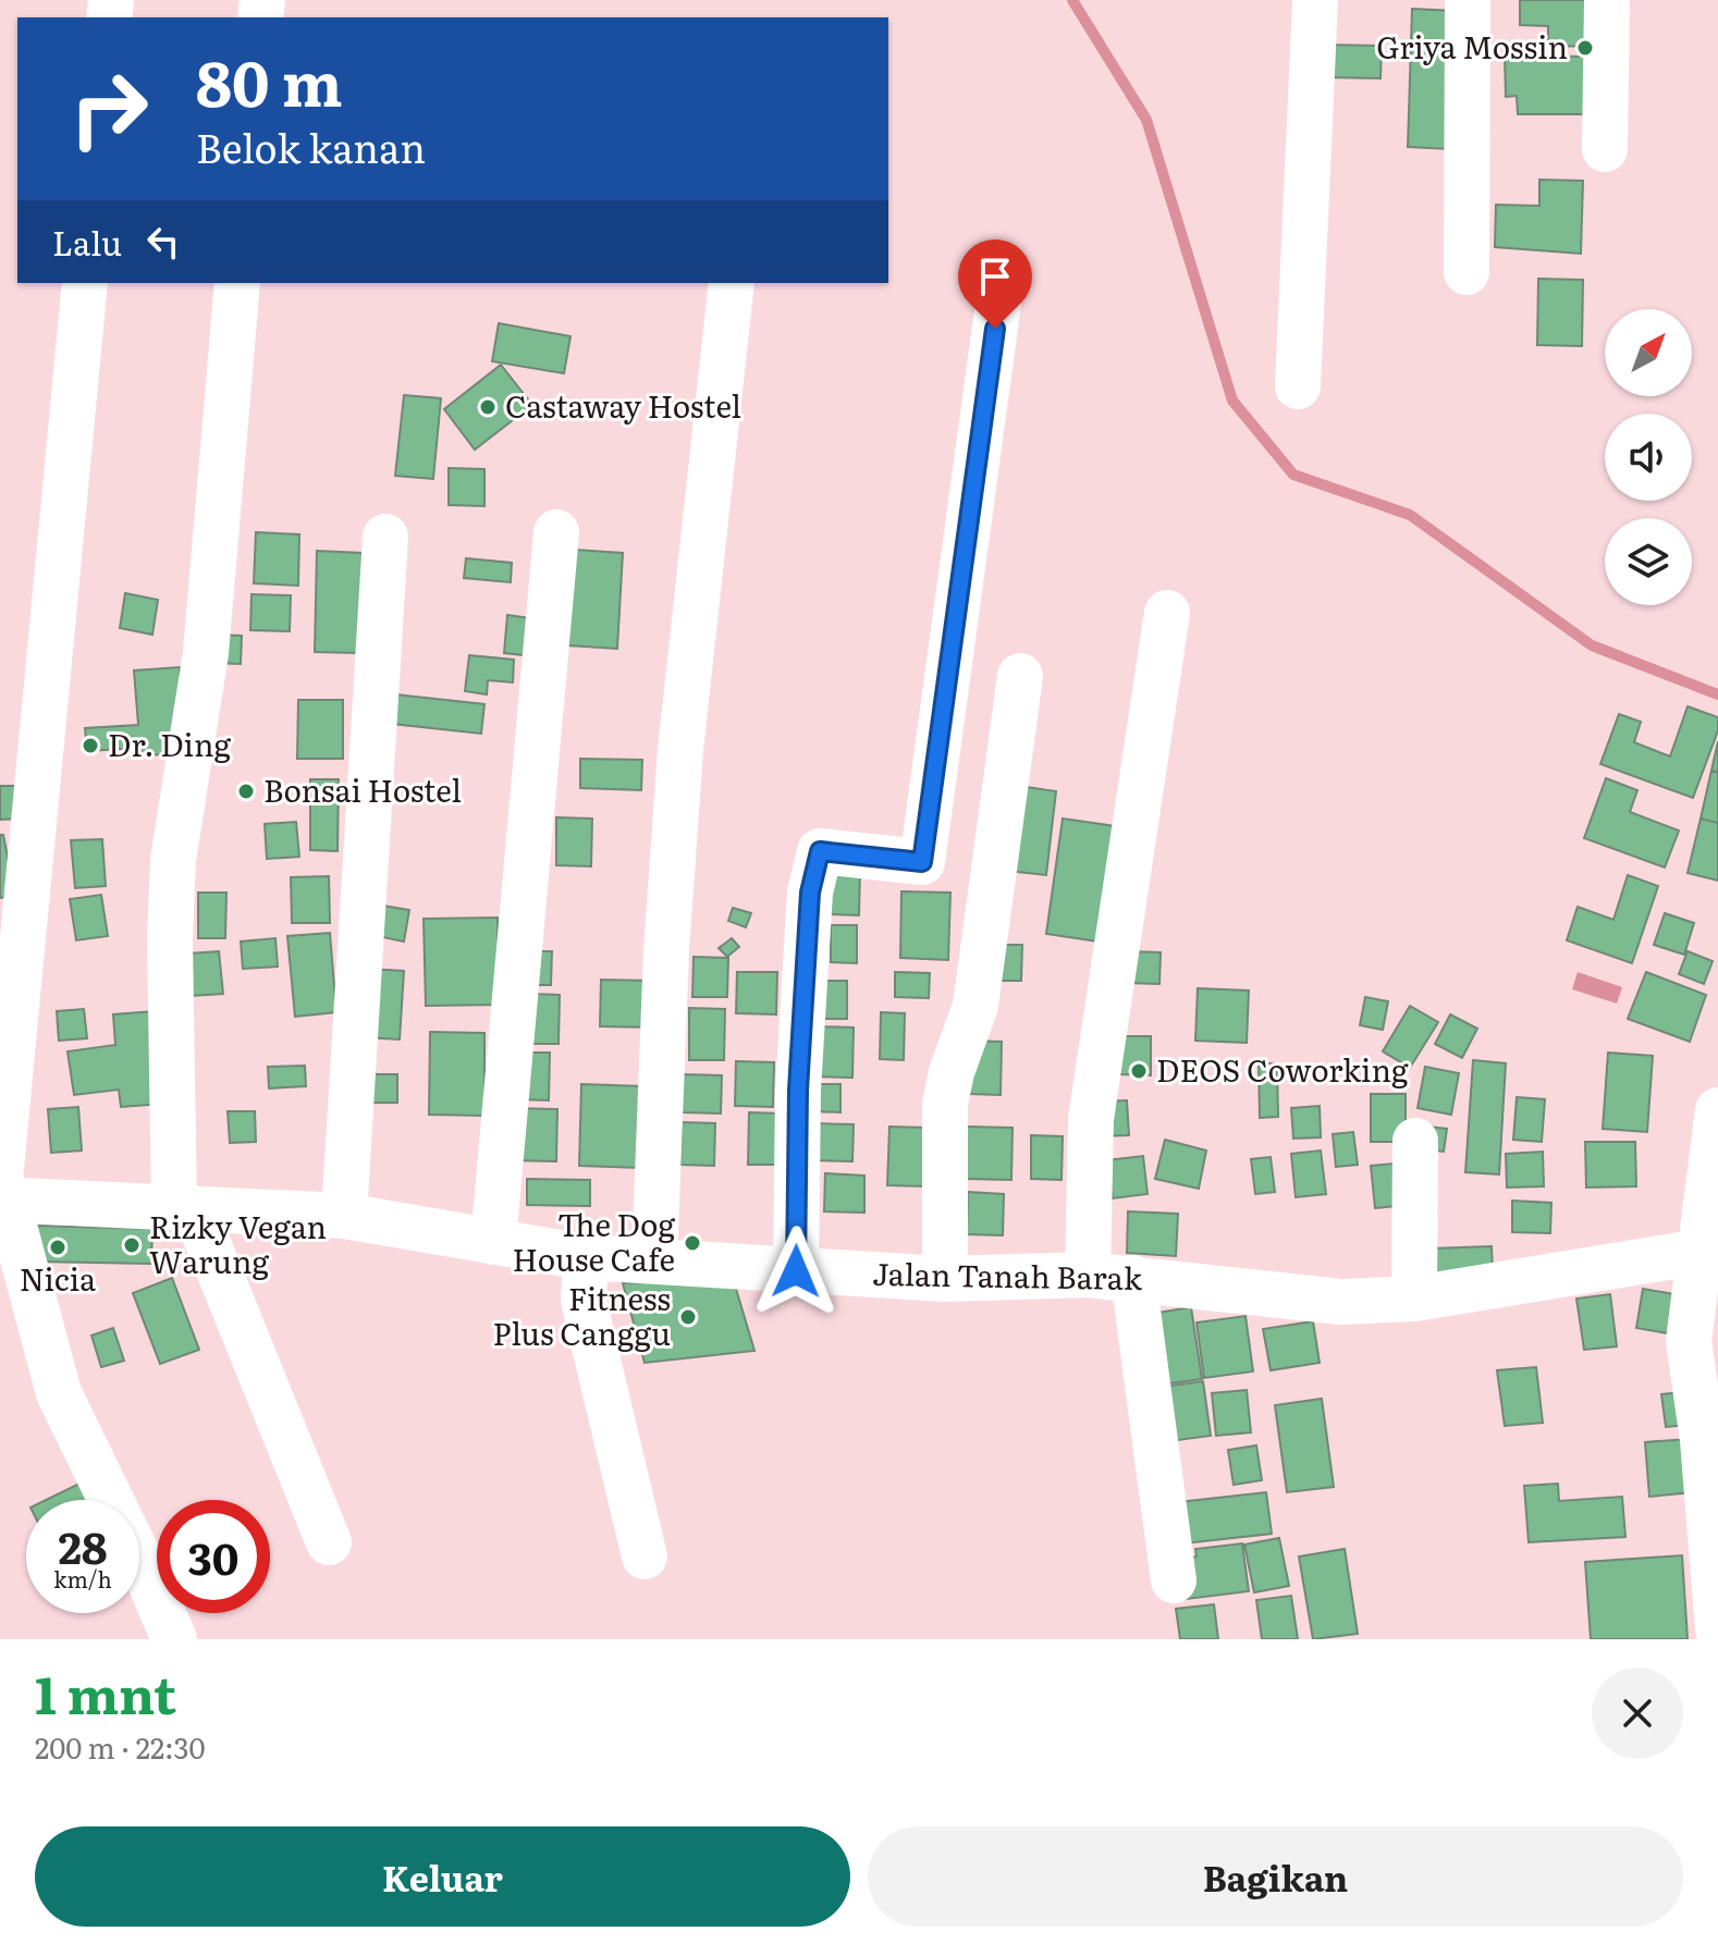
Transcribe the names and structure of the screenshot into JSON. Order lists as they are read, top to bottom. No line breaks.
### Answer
{"streets":{"street":["Jalan Tanah Barak"]},"places":["Griya Mossin","Castaway Hostel","Dr. Ding","Bonsai Hostel","DEOS Coworking","The Dog House Cafe","Rizky Vegan Warung","Nicia","Fitness Plus Canggu"],"north":"top right","page":{"turn":["80 m","Belok kanan"],"then":"Lalu","speed":"28 km/h","limit":"30","heading":["1 mnt","200 m · 22:30"],"buttons":["Keluar","Bagikan"]}}
